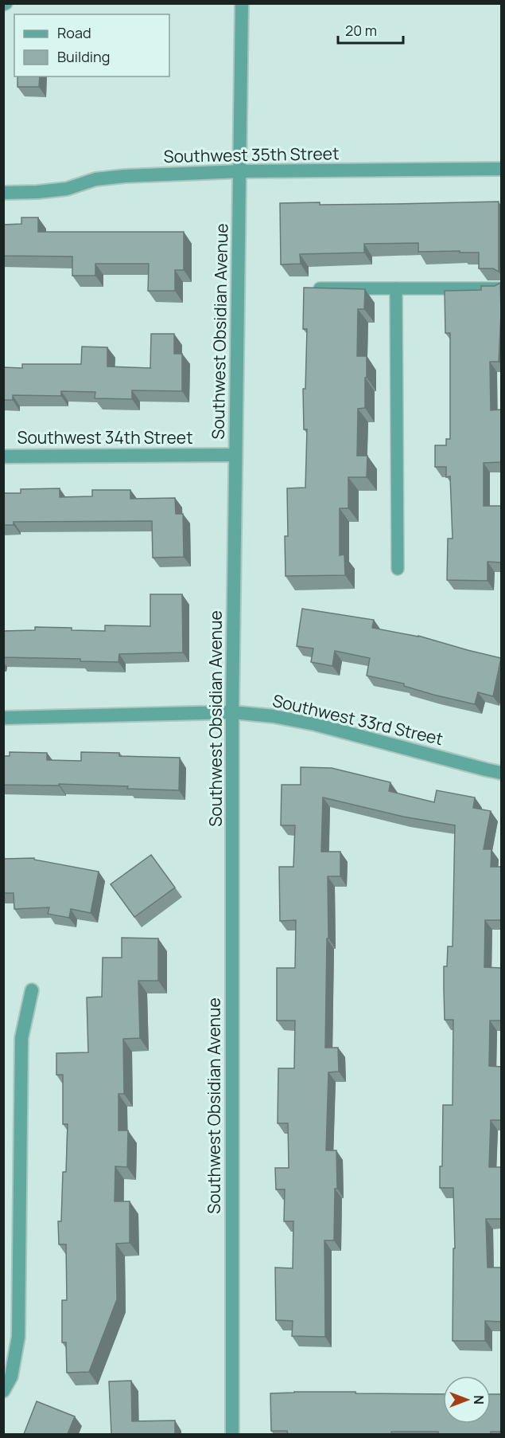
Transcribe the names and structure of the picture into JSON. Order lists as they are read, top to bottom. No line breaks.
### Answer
{"streets":{"street":["Southwest 35th Street","Southwest Obsidian Avenue","Southwest 34th Street","Southwest 33rd Street"]},"crossings":[["Southwest 35th Street","Southwest Obsidian Avenue"],["Southwest Obsidian Avenue","Southwest 34th Street"],["Southwest Obsidian Avenue","Southwest 33rd Street"]],"legend":["Road","Building"],"scale_bar":"20 m","north":"right"}
